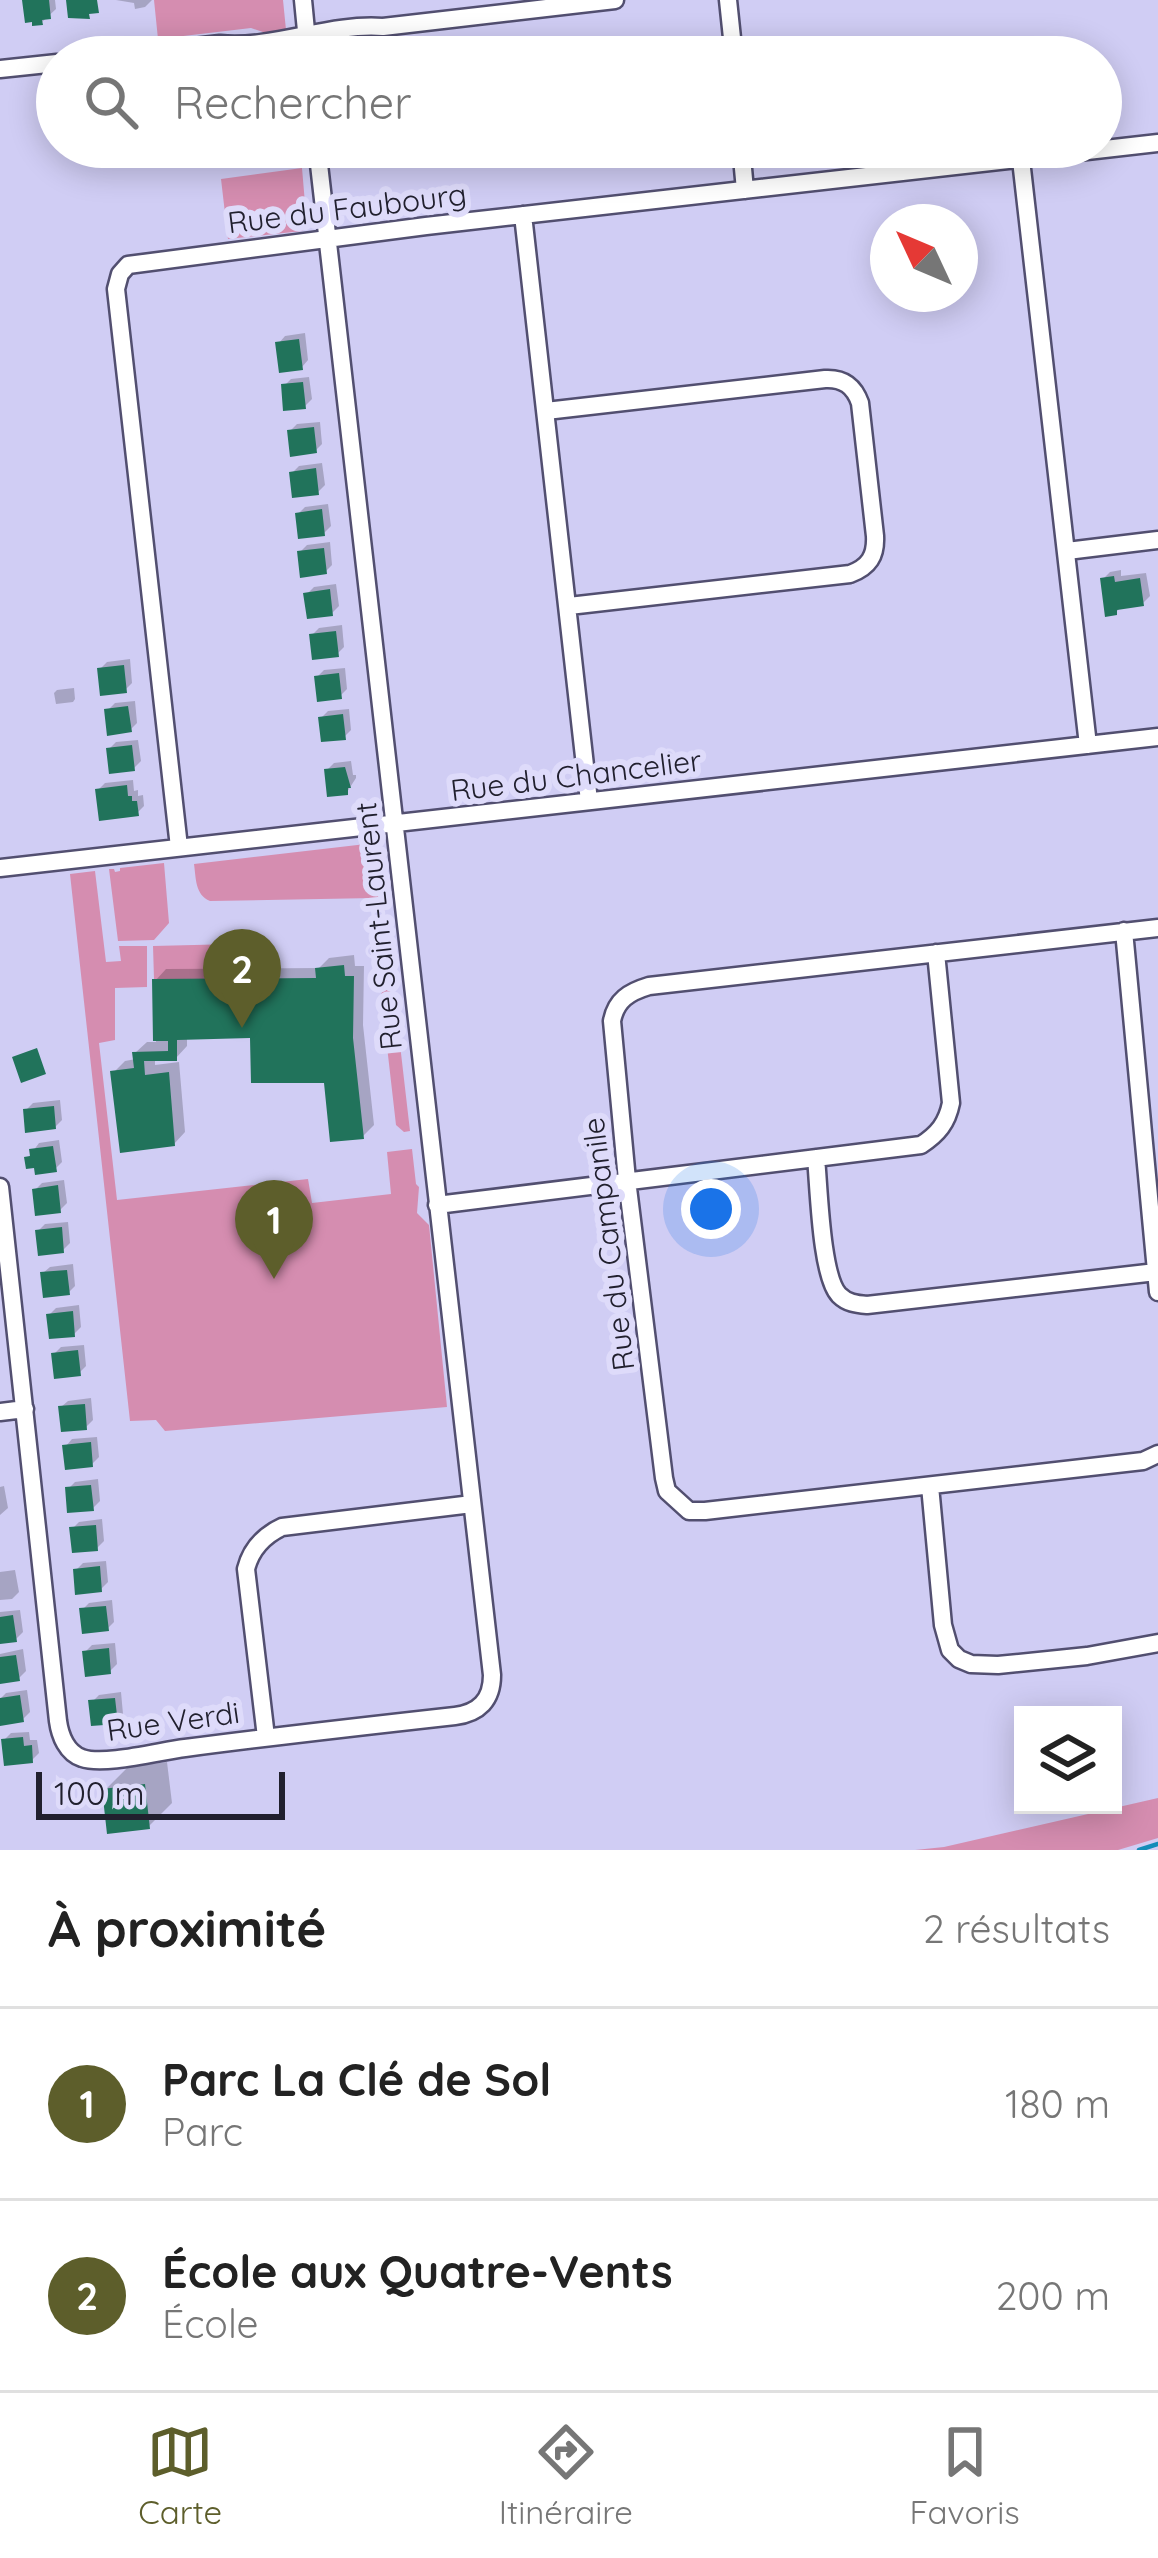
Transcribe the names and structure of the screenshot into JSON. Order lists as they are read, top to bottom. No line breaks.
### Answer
{"streets":{"street":["Rue du Faubourg","Rue du Chancelier","Rue Saint-Laurent","Rue du Campanile","Rue Verdi"]},"crossings":[["Rue du Faubourg","Rue du Chancelier"],["Rue du Faubourg","Rue Saint-Laurent"],["Rue du Chancelier","Rue Saint-Laurent"],["Rue Saint-Laurent","Rue Verdi"]],"scale_bar":"100 m","north":"top left","page":{"search":"Rechercher","pins":["2","1"],"scale":"100 m","heading":["À proximité","2 résultats"],"list":[{"mark":"1","name":"Parc La Clé de Sol","note":"Parc","value":"180 m"},{"mark":"2","name":"École aux Quatre-Vents","note":"École","value":"200 m"}],"nav":["Carte","Itinéraire","Favoris"]}}
